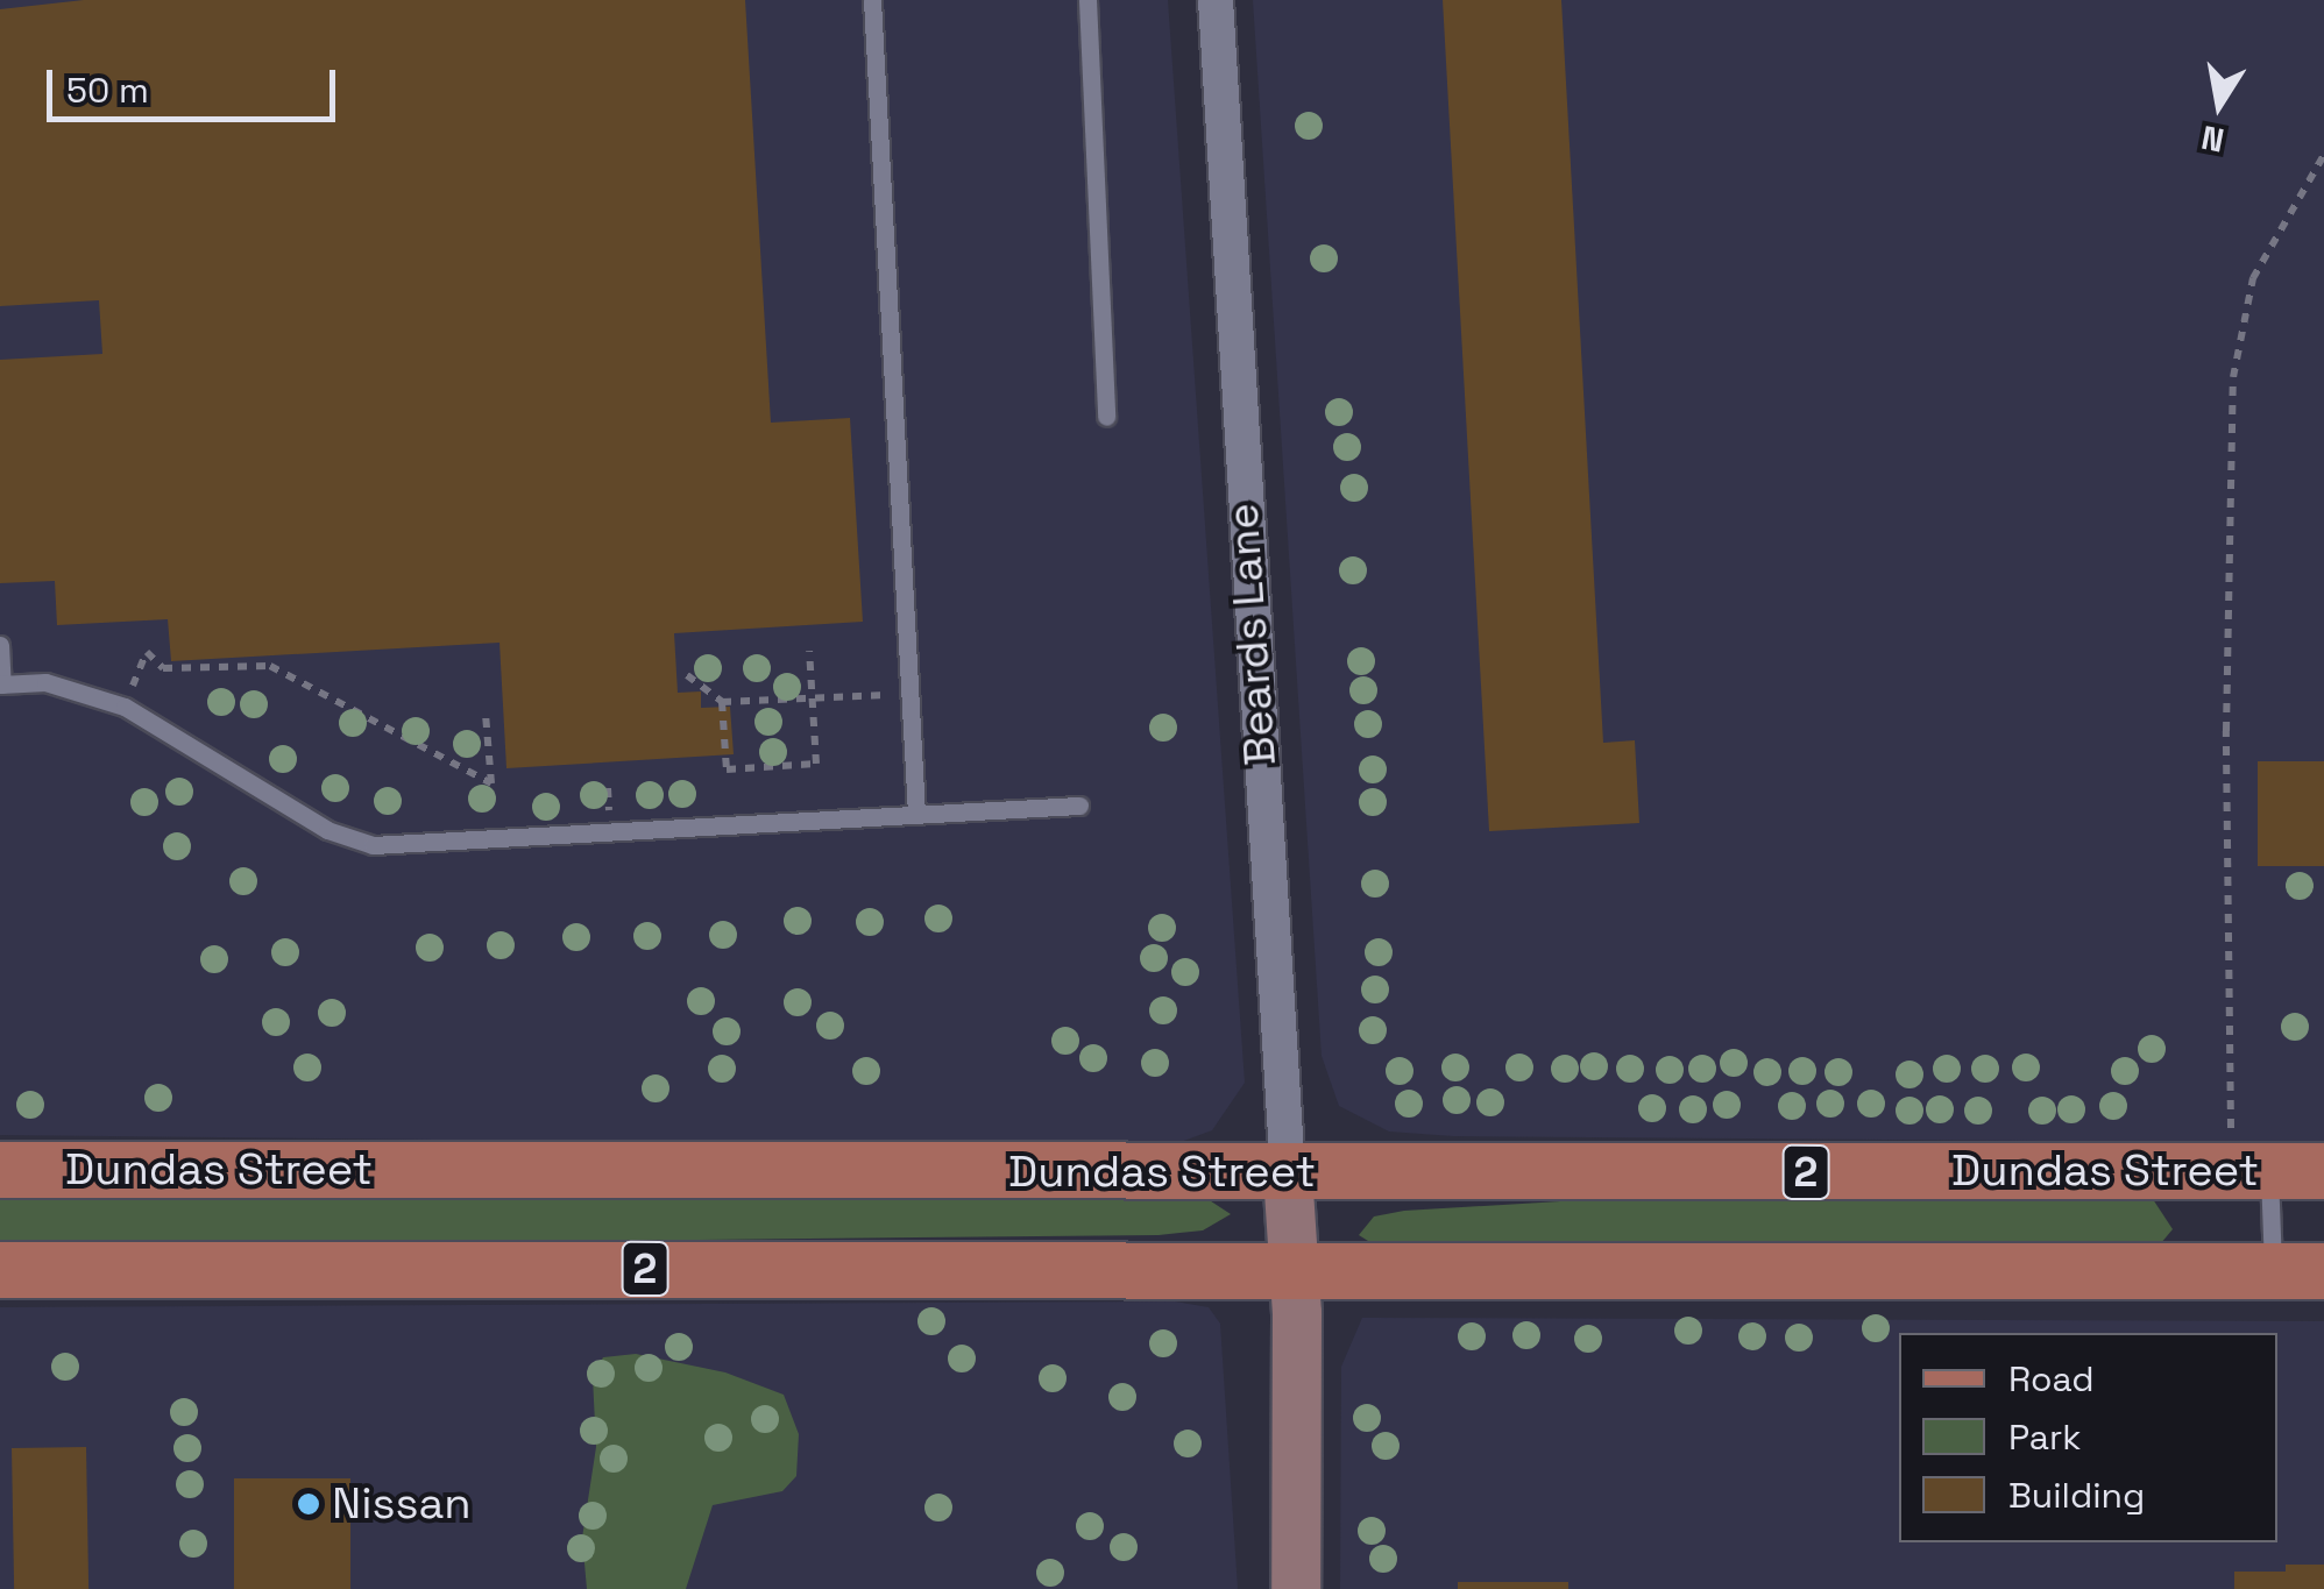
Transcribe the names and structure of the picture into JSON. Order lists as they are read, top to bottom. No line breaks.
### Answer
{"streets":{"main road":["Beards Lane","Dundas Street","2"]},"crossings":[["Beards Lane","Dundas Street"],["Beards Lane","2"]],"places":["Nissan"],"legend":["Road","Park","Building"],"scale_bar":"50 m","north":"bottom"}
